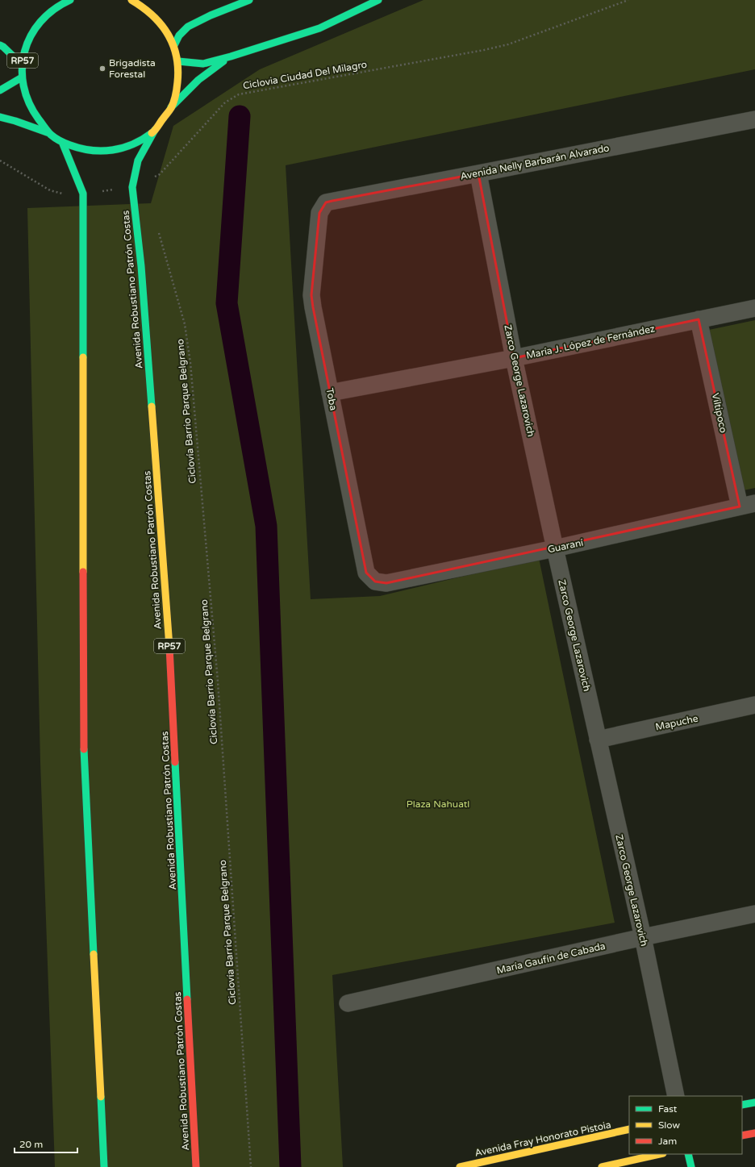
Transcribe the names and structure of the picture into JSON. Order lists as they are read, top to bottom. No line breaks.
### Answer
{"streets":{"main road":["RP57","Avenida Robustiano Patrón Costas","Avenida Fray Honorato Pistoia"],"street":["Avenida Nelly Barbarán Alvarado","María J. López de Fernández","Zarco George Lazarovich","Toba","Viltipoco","Guaraní","Mapuche","María Gaufín de Cabada"],"path":["Ciclovia Ciudad Del Milagro","Ciclovía Barrio Parque Belgrano"]},"crossings":[["RP57","Avenida Robustiano Patrón Costas"],["Ciclovia Ciudad Del Milagro","Avenida Robustiano Patrón Costas"],["Avenida Nelly Barbarán Alvarado","Zarco George Lazarovich"],["Avenida Nelly Barbarán Alvarado","Toba"],["María J. López de Fernández","Zarco George Lazarovich"],["María J. López de Fernández","Toba"],["María J. López de Fernández","Viltipoco"],["Zarco George Lazarovich","Guaraní"],["Zarco George Lazarovich","Mapuche"],["Zarco George Lazarovich","María Gaufín de Cabada"],["Toba","Guaraní"],["Viltipoco","Guaraní"]],"parks":["Plaza Nahuatl"],"places":["Brigadista Forestal"],"legend":["Fast","Slow","Jam"],"scale_bar":"20 m"}
